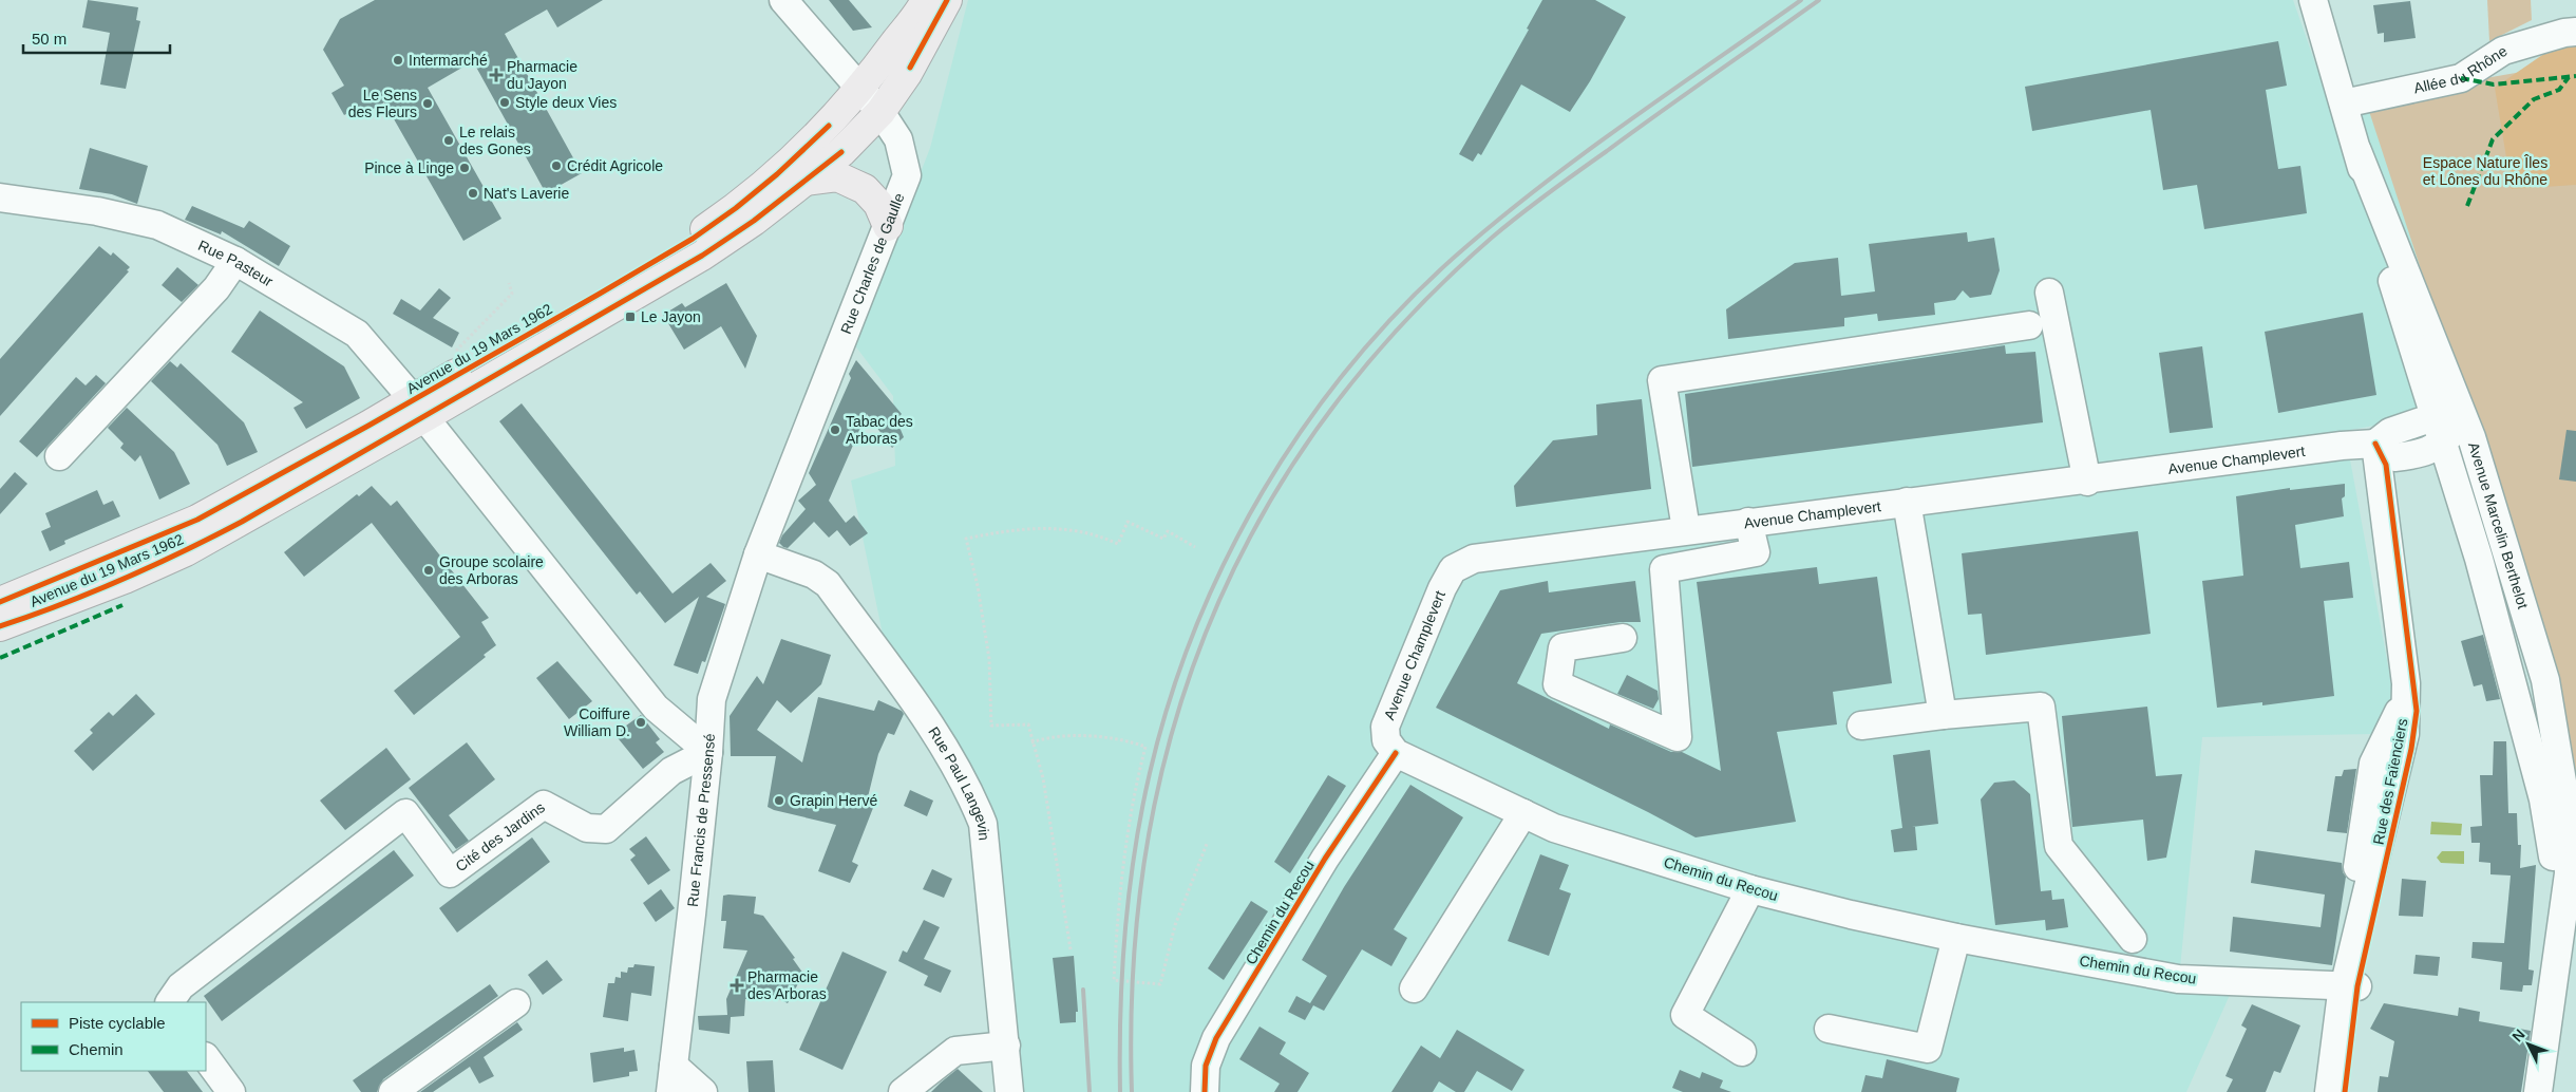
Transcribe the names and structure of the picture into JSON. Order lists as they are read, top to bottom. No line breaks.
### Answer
{"streets":{"main road":["Avenue du 19 Mars 1962"],"street":["Allée du Rhône","Rue Pasteur","Rue Charles de Gaulle","Avenue Champlevert","Avenue Marcelin Berthelot","Rue des Faïenciers","Rue Paul Langevin","Rue Francis de Pressensé","Cité des Jardins","Chemin du Recou"]},"crossings":[["Allée du Rhône","Avenue Marcelin Berthelot"],["Rue Pasteur","Avenue du 19 Mars 1962"],["Rue Pasteur","Rue Francis de Pressensé"],["Rue Pasteur","Cité des Jardins"],["Rue Charles de Gaulle","Avenue du 19 Mars 1962"],["Rue Charles de Gaulle","Rue Paul Langevin"],["Rue Charles de Gaulle","Rue Francis de Pressensé"],["Avenue Champlevert","Rue des Faïenciers"],["Avenue Champlevert","Chemin du Recou"],["Rue des Faïenciers","Chemin du Recou"],["Rue Paul Langevin","Rue Francis de Pressensé"],["Rue Francis de Pressensé","Cité des Jardins"]],"parks":["Espace Nature Îles et Lônes du Rhône"],"places":{"other":["Intermarché","Style deux Vies","Le Sens des Fleurs","Le relais des Gones","Crédit Agricole","Pince à Linge","Nat's Laverie","Tabac des Arboras","Groupe scolaire des Arboras","Coiffure William D.","Grapin Hervé"],"health":["Pharmacie du Jayon","Pharmacie des Arboras"],"transit":["Le Jayon"]},"legend":["Piste cyclable","Chemin"],"scale_bar":"50 m","north":"top left"}
